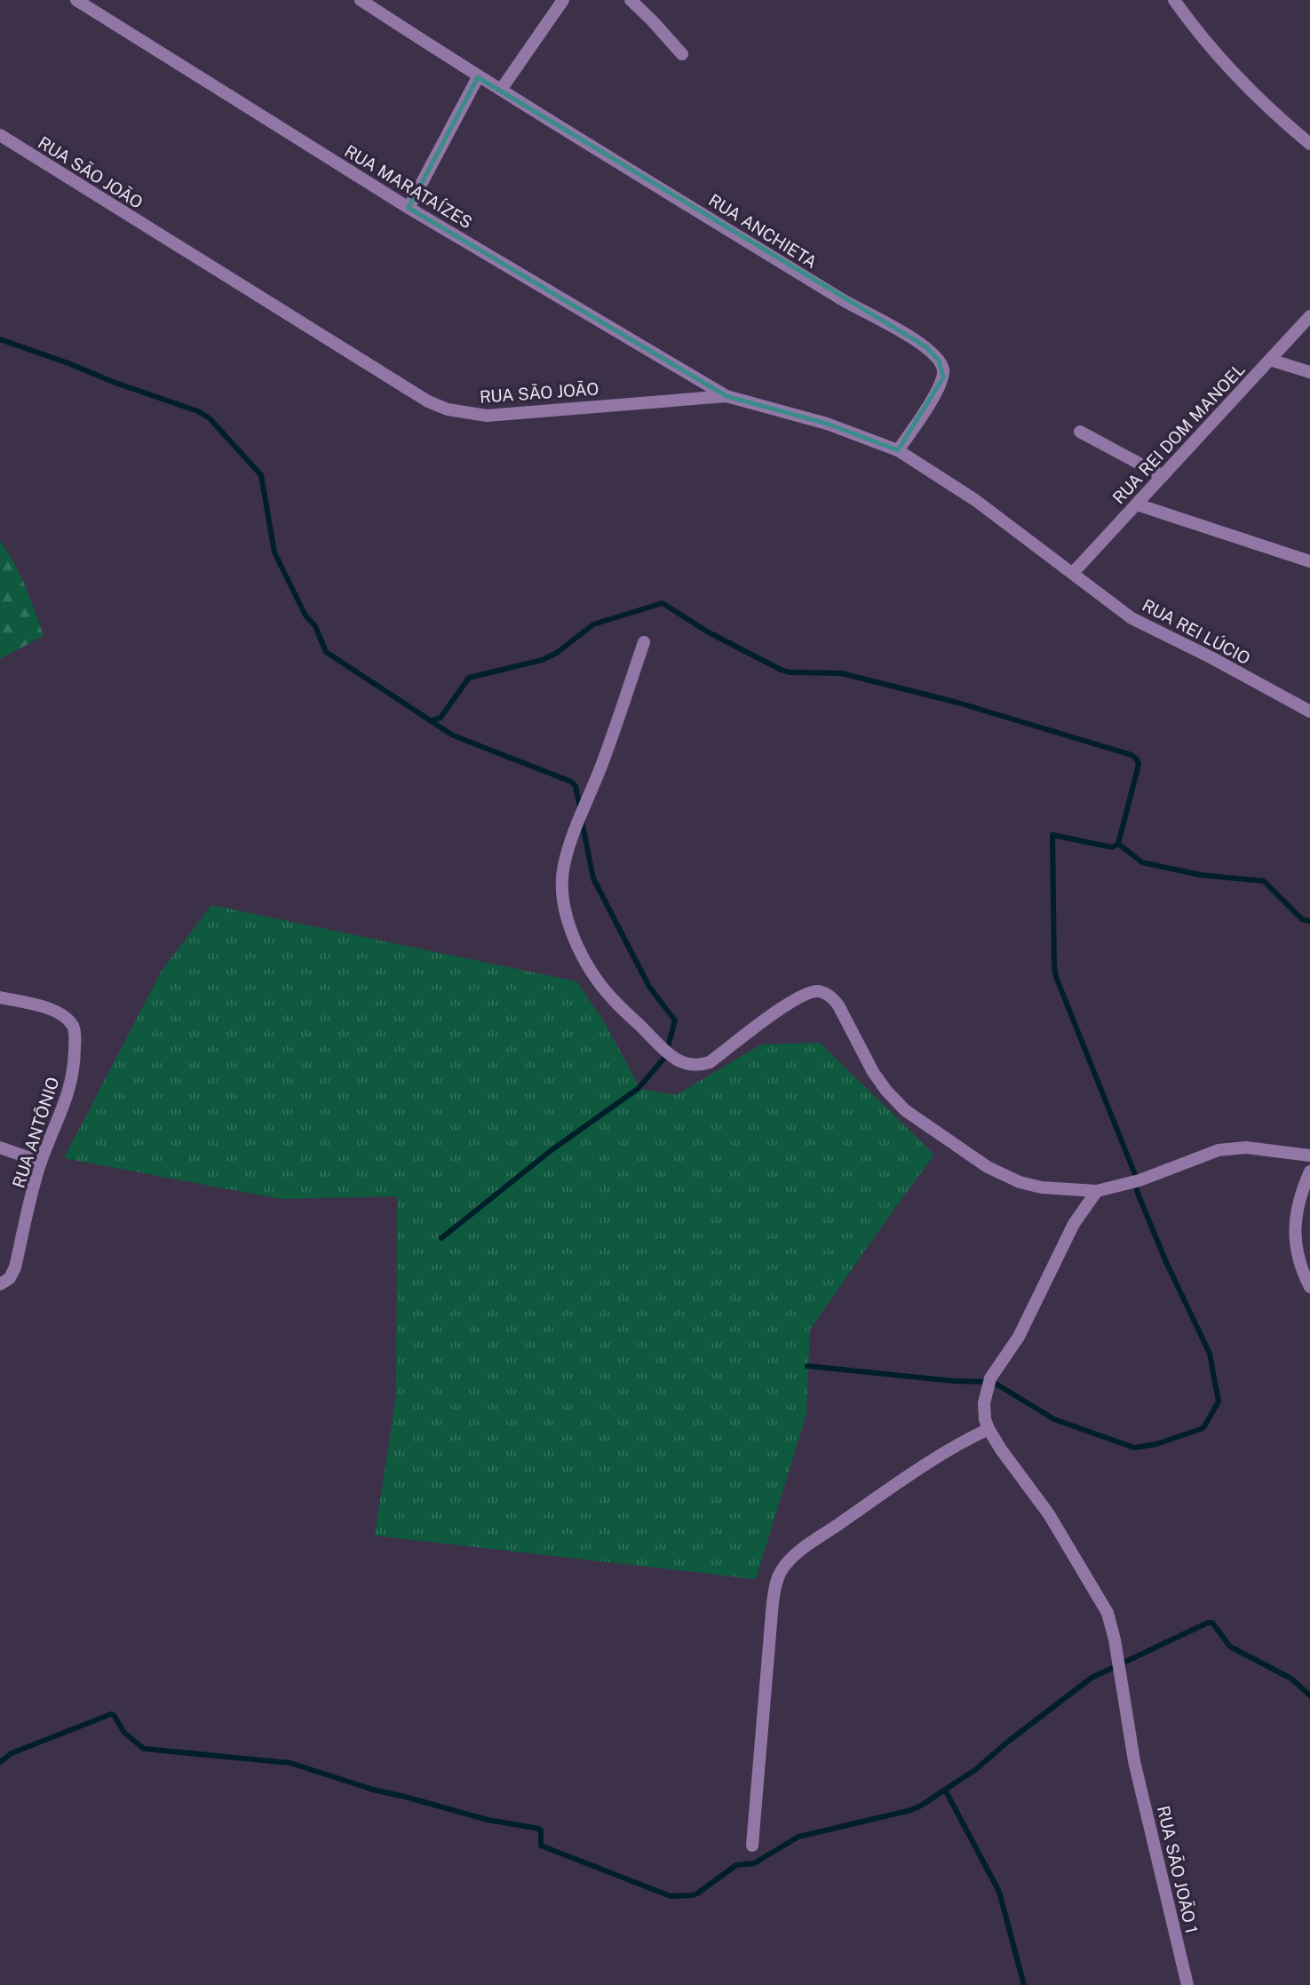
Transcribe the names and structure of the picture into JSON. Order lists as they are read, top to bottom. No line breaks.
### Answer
{"streets":{"street":["RUA SÃO JOÃO","RUA MARATAÍZES","RUA ANCHIETA","RUA REI DOM MANOEL","RUA REI LÚCIO","RUA ANTÔNIO","RUA SÃO JOÃO 1"]},"crossings":[["RUA SÃO JOÃO","RUA MARATAÍZES"],["RUA SÃO JOÃO","RUA ANCHIETA"],["RUA SÃO JOÃO","RUA REI DOM MANOEL"],["RUA SÃO JOÃO","RUA REI LÚCIO"],["RUA REI DOM MANOEL","RUA REI LÚCIO"]]}
